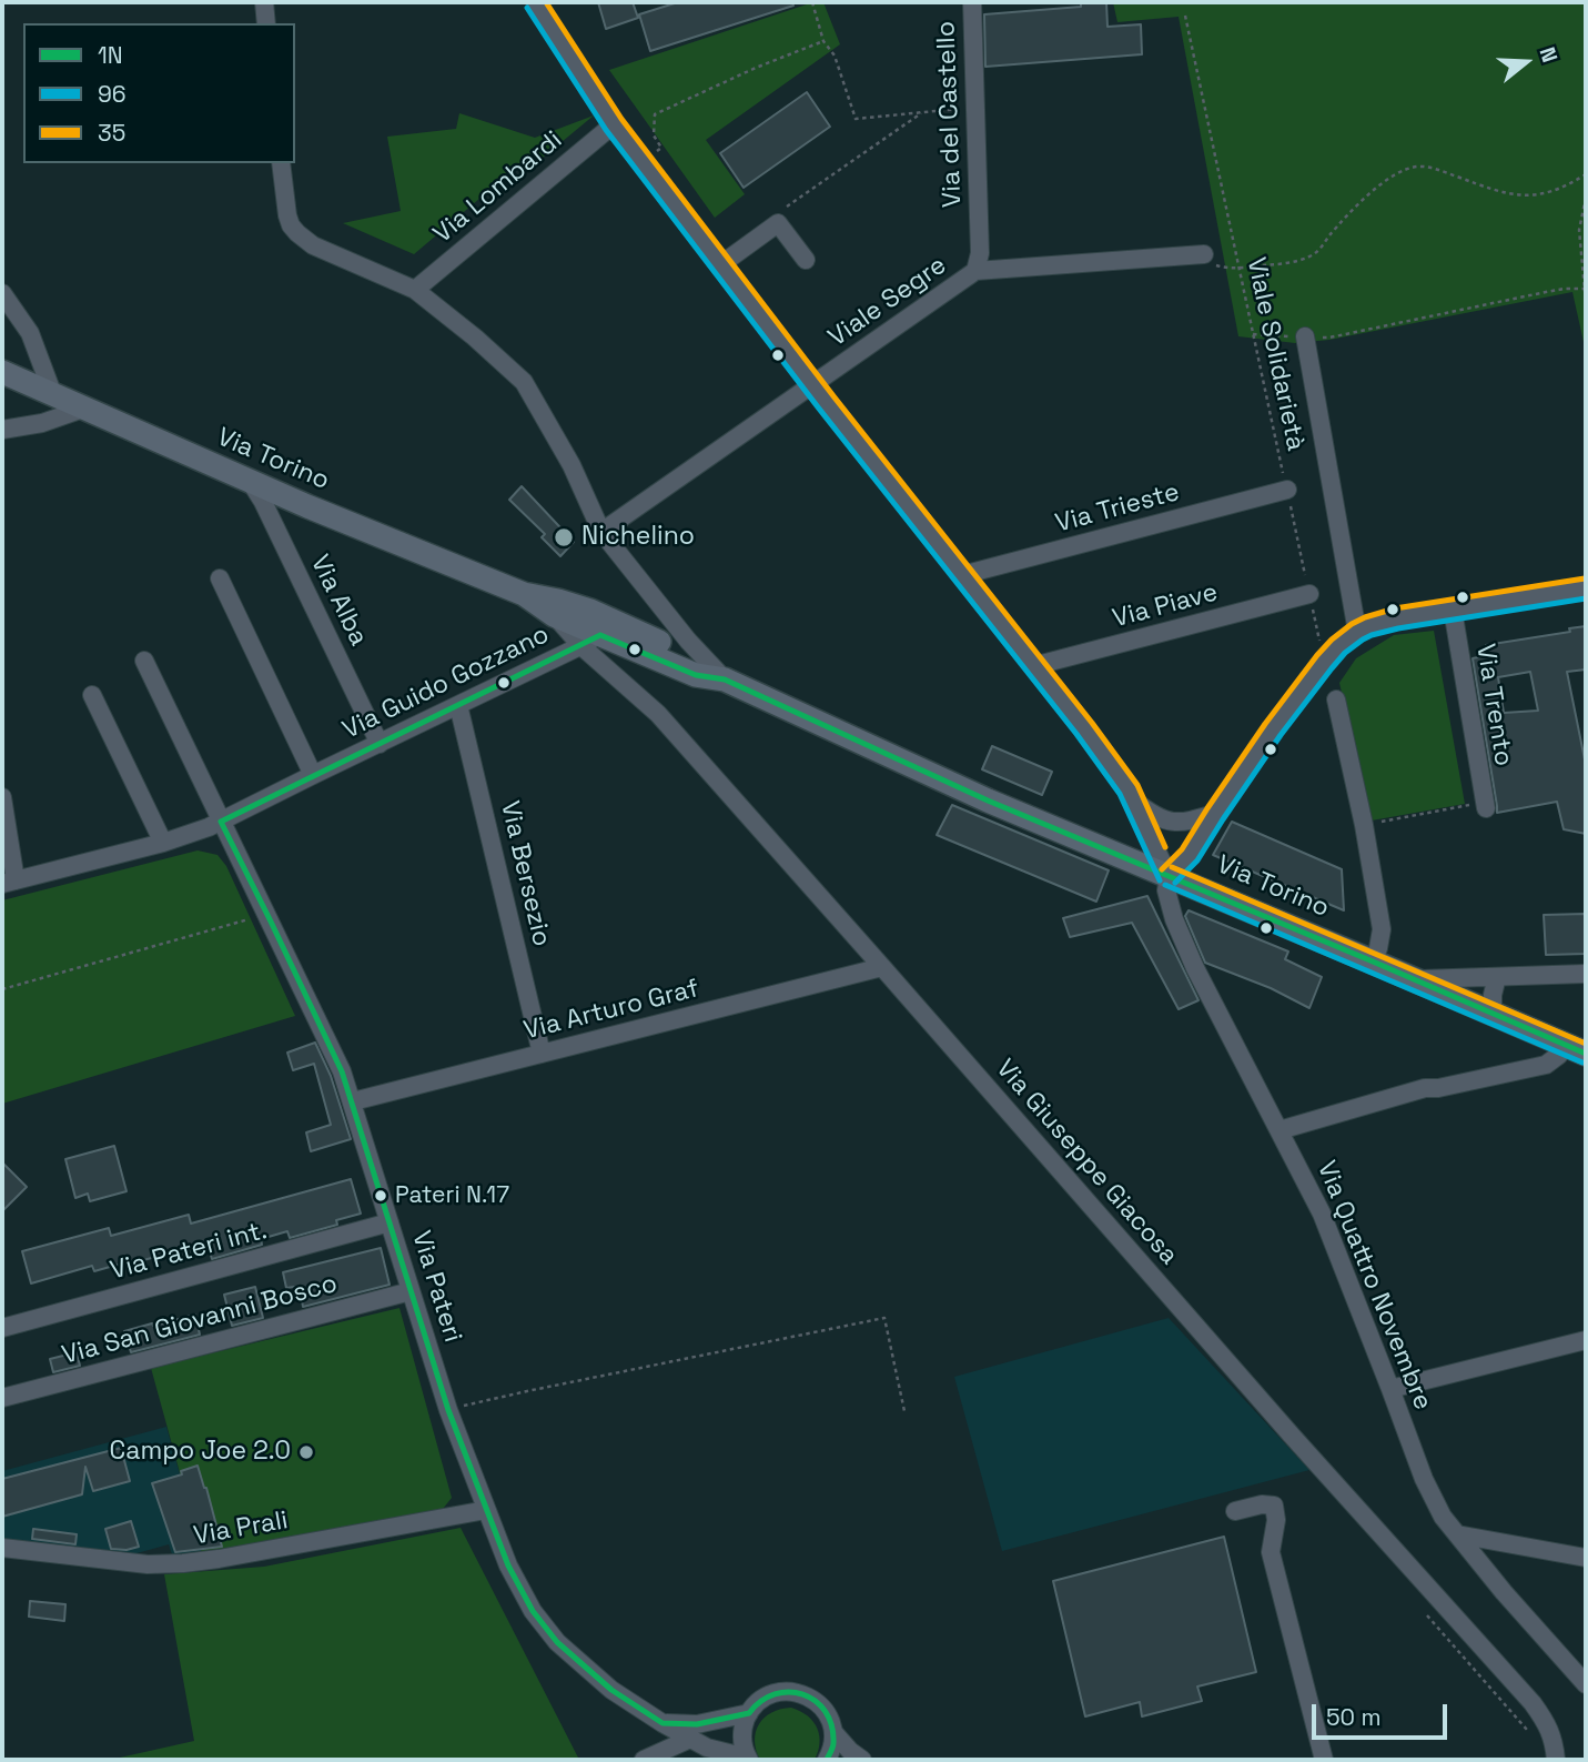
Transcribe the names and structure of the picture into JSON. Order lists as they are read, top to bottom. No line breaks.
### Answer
{"streets":{"main road":["Via Torino"],"street":["Via del Castello","Via Lombardi","Viale Segre","Via Trieste","Via Alba","Via Piave","Via Guido Gozzano","Via Trento","Via Bersezio","Via Arturo Graf","Via Giuseppe Giacosa","Via Pateri int.","Via Quattro Novembre","Via Pateri","Via San Giovanni Bosco","Via Prali"],"path":["Viale Solidarietà"]},"crossings":[["Via del Castello","Viale Segre"],["Via Lombardi","Via Quattro Novembre"],["Viale Segre","Via Quattro Novembre"],["Viale Solidarietà","Via Trieste"],["Viale Solidarietà","Via Piave"],["Via Torino","Via Alba"],["Via Torino","Via Guido Gozzano"],["Via Torino","Via Giuseppe Giacosa"],["Via Torino","Via Quattro Novembre"],["Via Trieste","Via Quattro Novembre"],["Via Alba","Via Guido Gozzano"],["Via Piave","Via Quattro Novembre"],["Via Guido Gozzano","Via Bersezio"],["Via Guido Gozzano","Via Giuseppe Giacosa"],["Via Guido Gozzano","Via Pateri"],["Via Bersezio","Via Arturo Graf"],["Via Arturo Graf","Via Giuseppe Giacosa"],["Via Arturo Graf","Via Pateri"],["Via Pateri int.","Via Pateri"],["Via Pateri","Via San Giovanni Bosco"],["Via Pateri","Via Prali"]],"places":["Nichelino","Pateri N.17","Campo Joe 2.0"],"lines":["transit line 35","transit line 96","transit line 1N"],"legend":["1N","96","35"],"scale_bar":"50 m","north":"right"}
